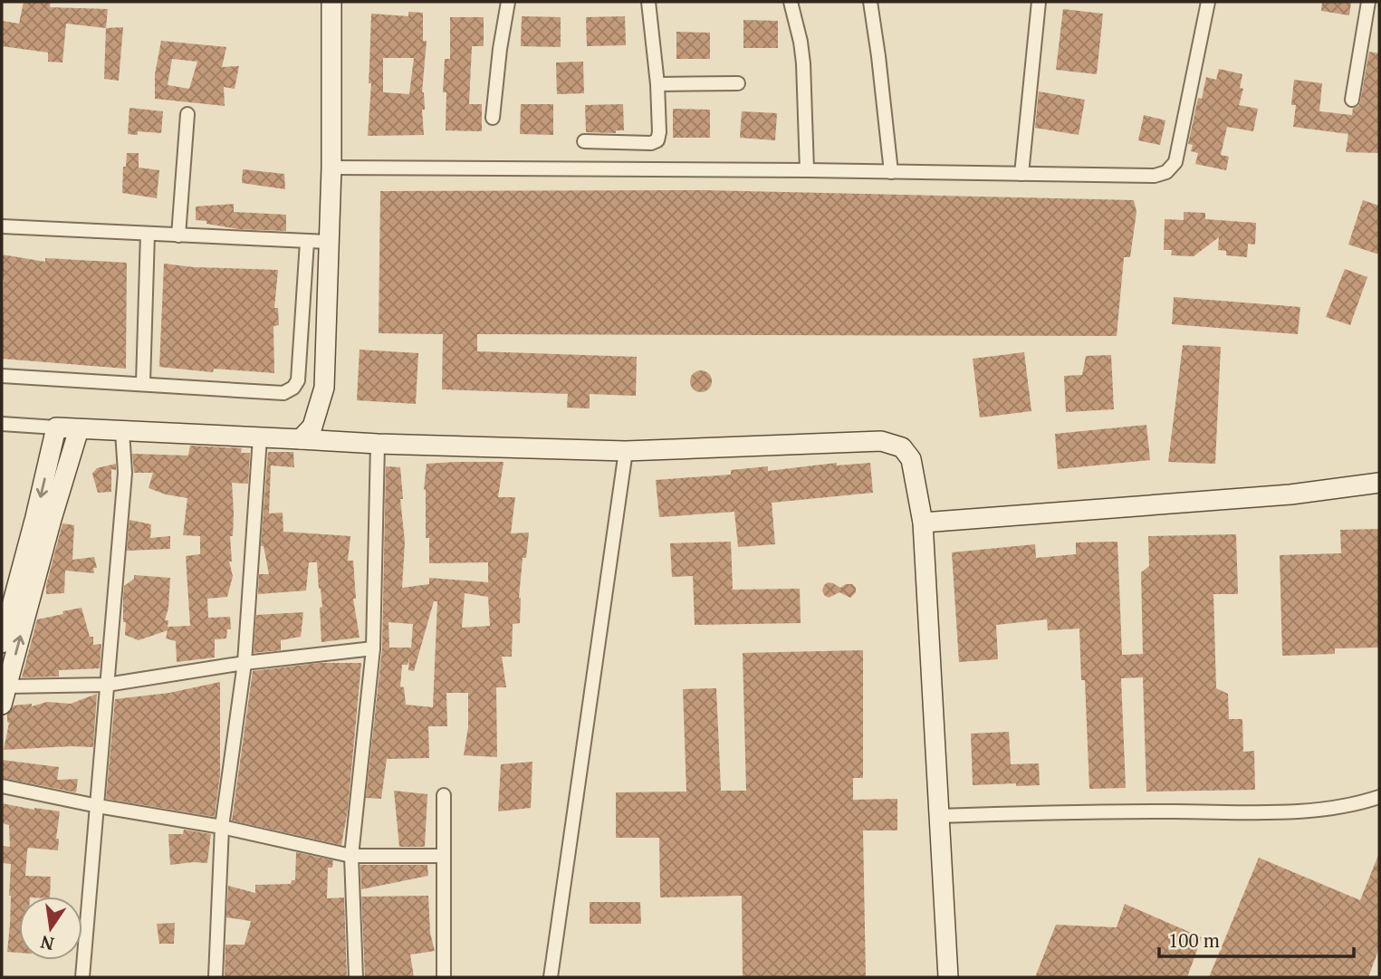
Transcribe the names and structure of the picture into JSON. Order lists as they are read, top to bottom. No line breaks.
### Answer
{"scale_bar":"100 m","north":"bottom"}
